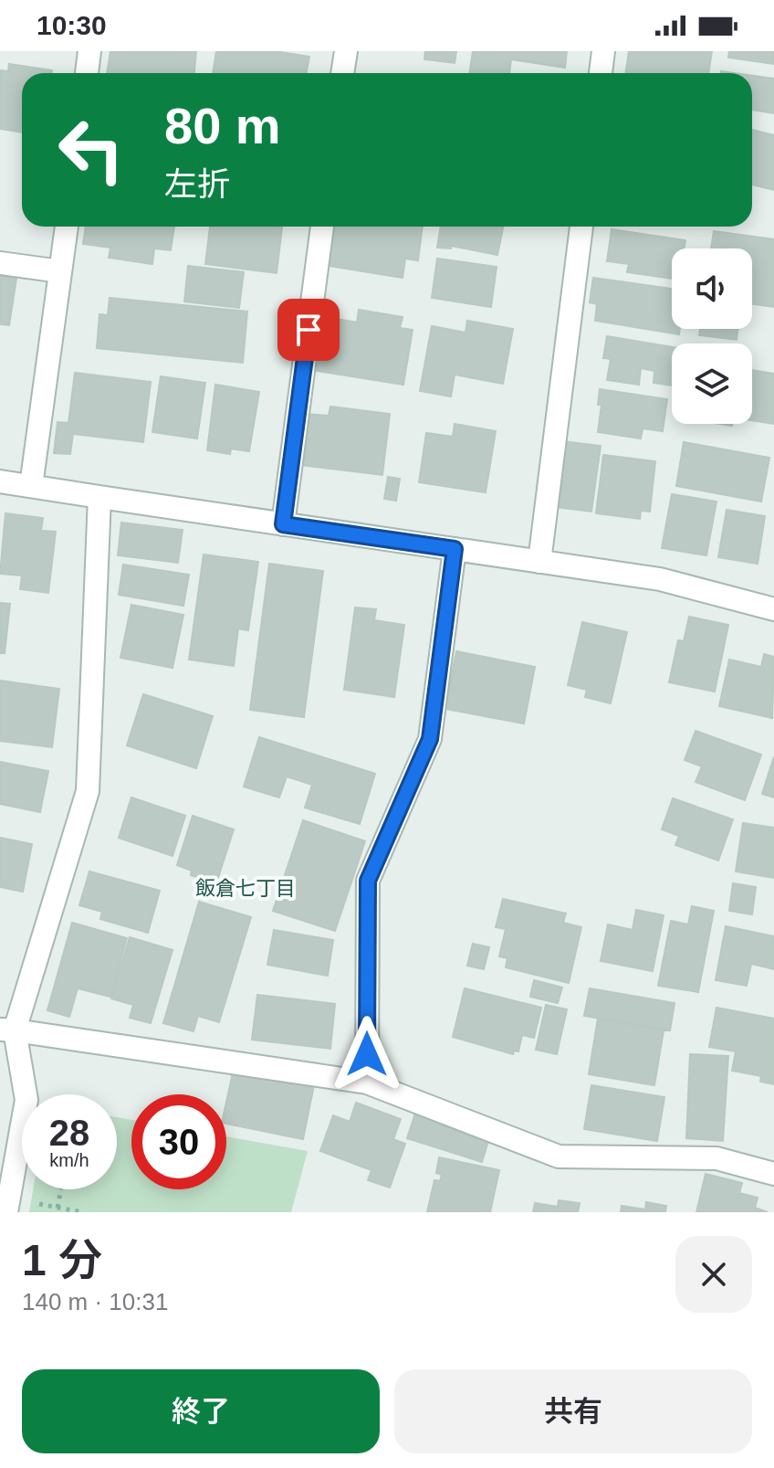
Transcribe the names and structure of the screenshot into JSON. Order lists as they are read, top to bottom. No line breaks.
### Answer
{"districts":["飯倉七丁目"],"page":{"status":"10:30","turn":["80 m","左折"],"speed":"28 km/h","limit":"30","heading":["1 分","140 m · 10:31"],"buttons":["終了","共有"]}}
